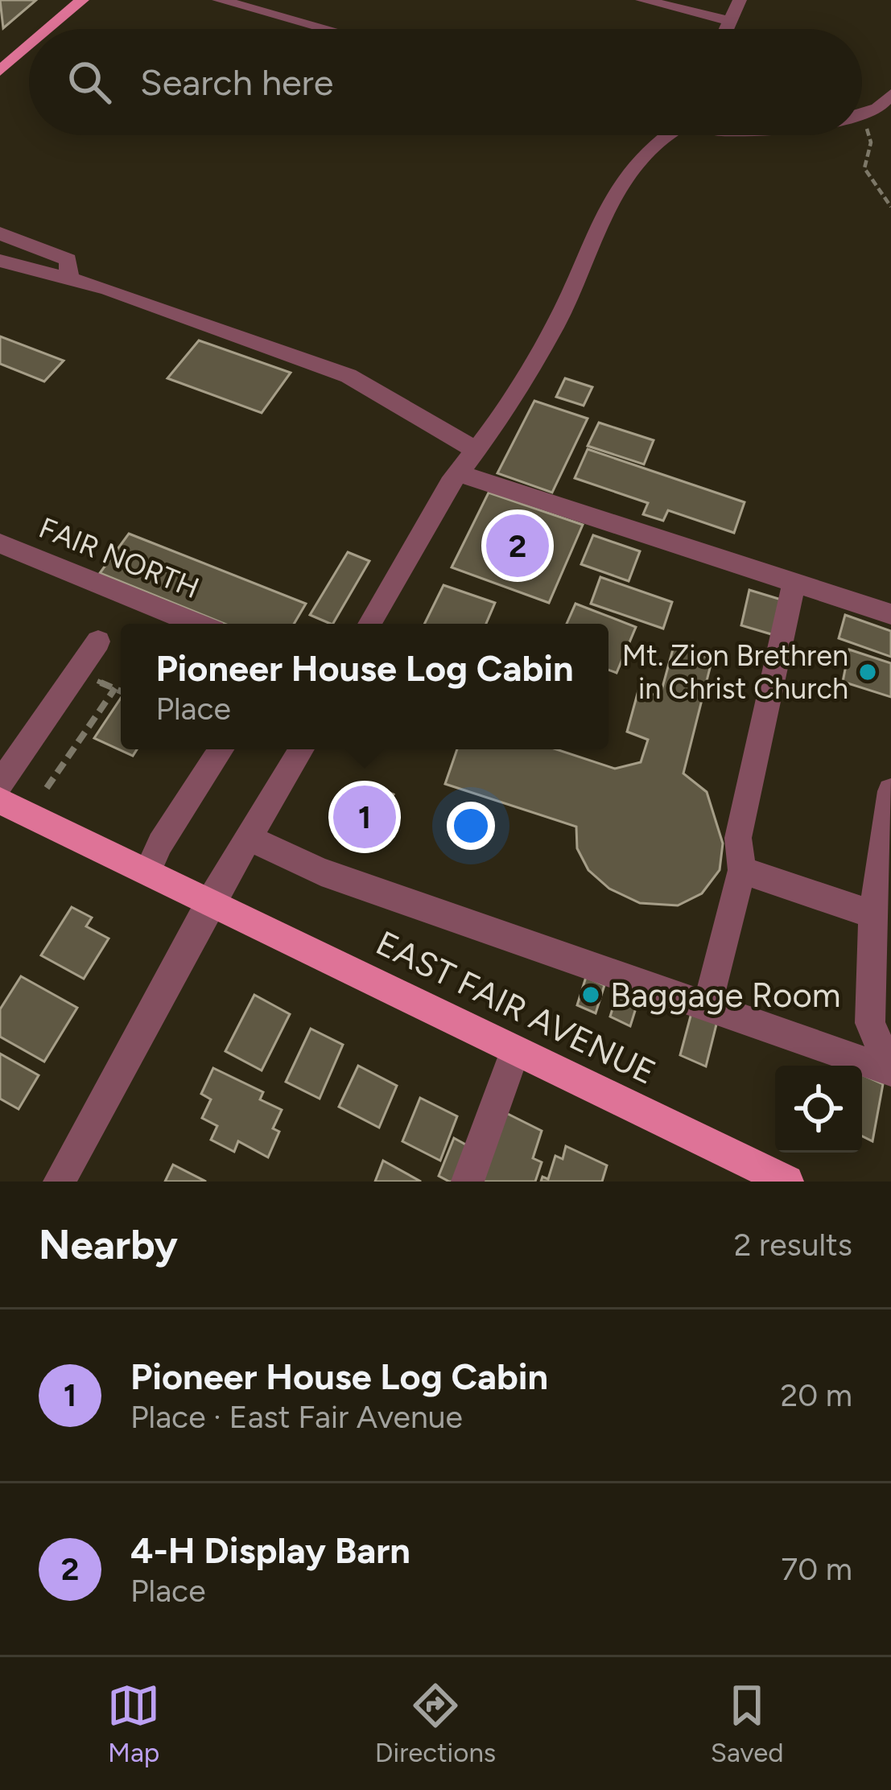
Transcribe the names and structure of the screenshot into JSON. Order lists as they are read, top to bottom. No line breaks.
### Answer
{"streets":{"main road":["EAST FAIR AVENUE"],"street":["FAIR NORTH"]},"places":["Mt. Zion Brethren in Christ Church","Baggage Room"],"page":{"search":"Search here","pins":["2","1"],"popup":["Pioneer House Log Cabin","Place"],"heading":["Nearby","2 results"],"list":[{"mark":"1","name":"Pioneer House Log Cabin","note":"Place · East Fair Avenue","value":"20 m"},{"mark":"2","name":"4-H Display Barn","note":"Place","value":"70 m"}],"nav":["Map","Directions","Saved"]}}
